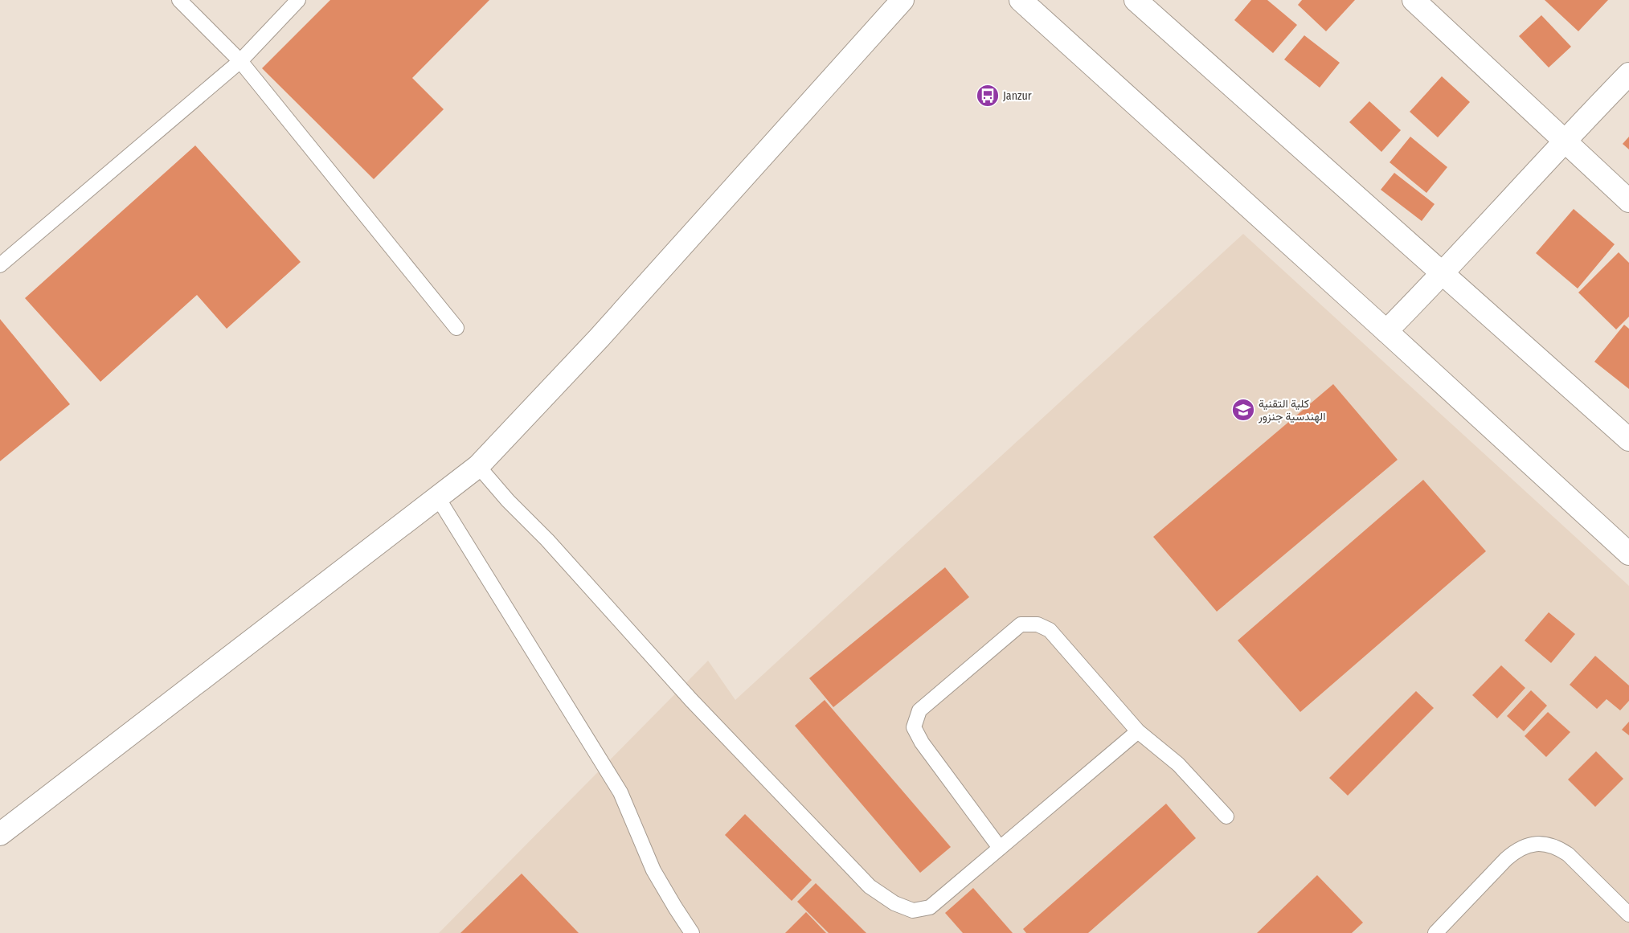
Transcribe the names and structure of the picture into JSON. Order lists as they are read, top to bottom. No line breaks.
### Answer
{"places":{"bus stop":["Janzur"],"school or university":["كلية التقنية الهندسية جنزور"]}}
